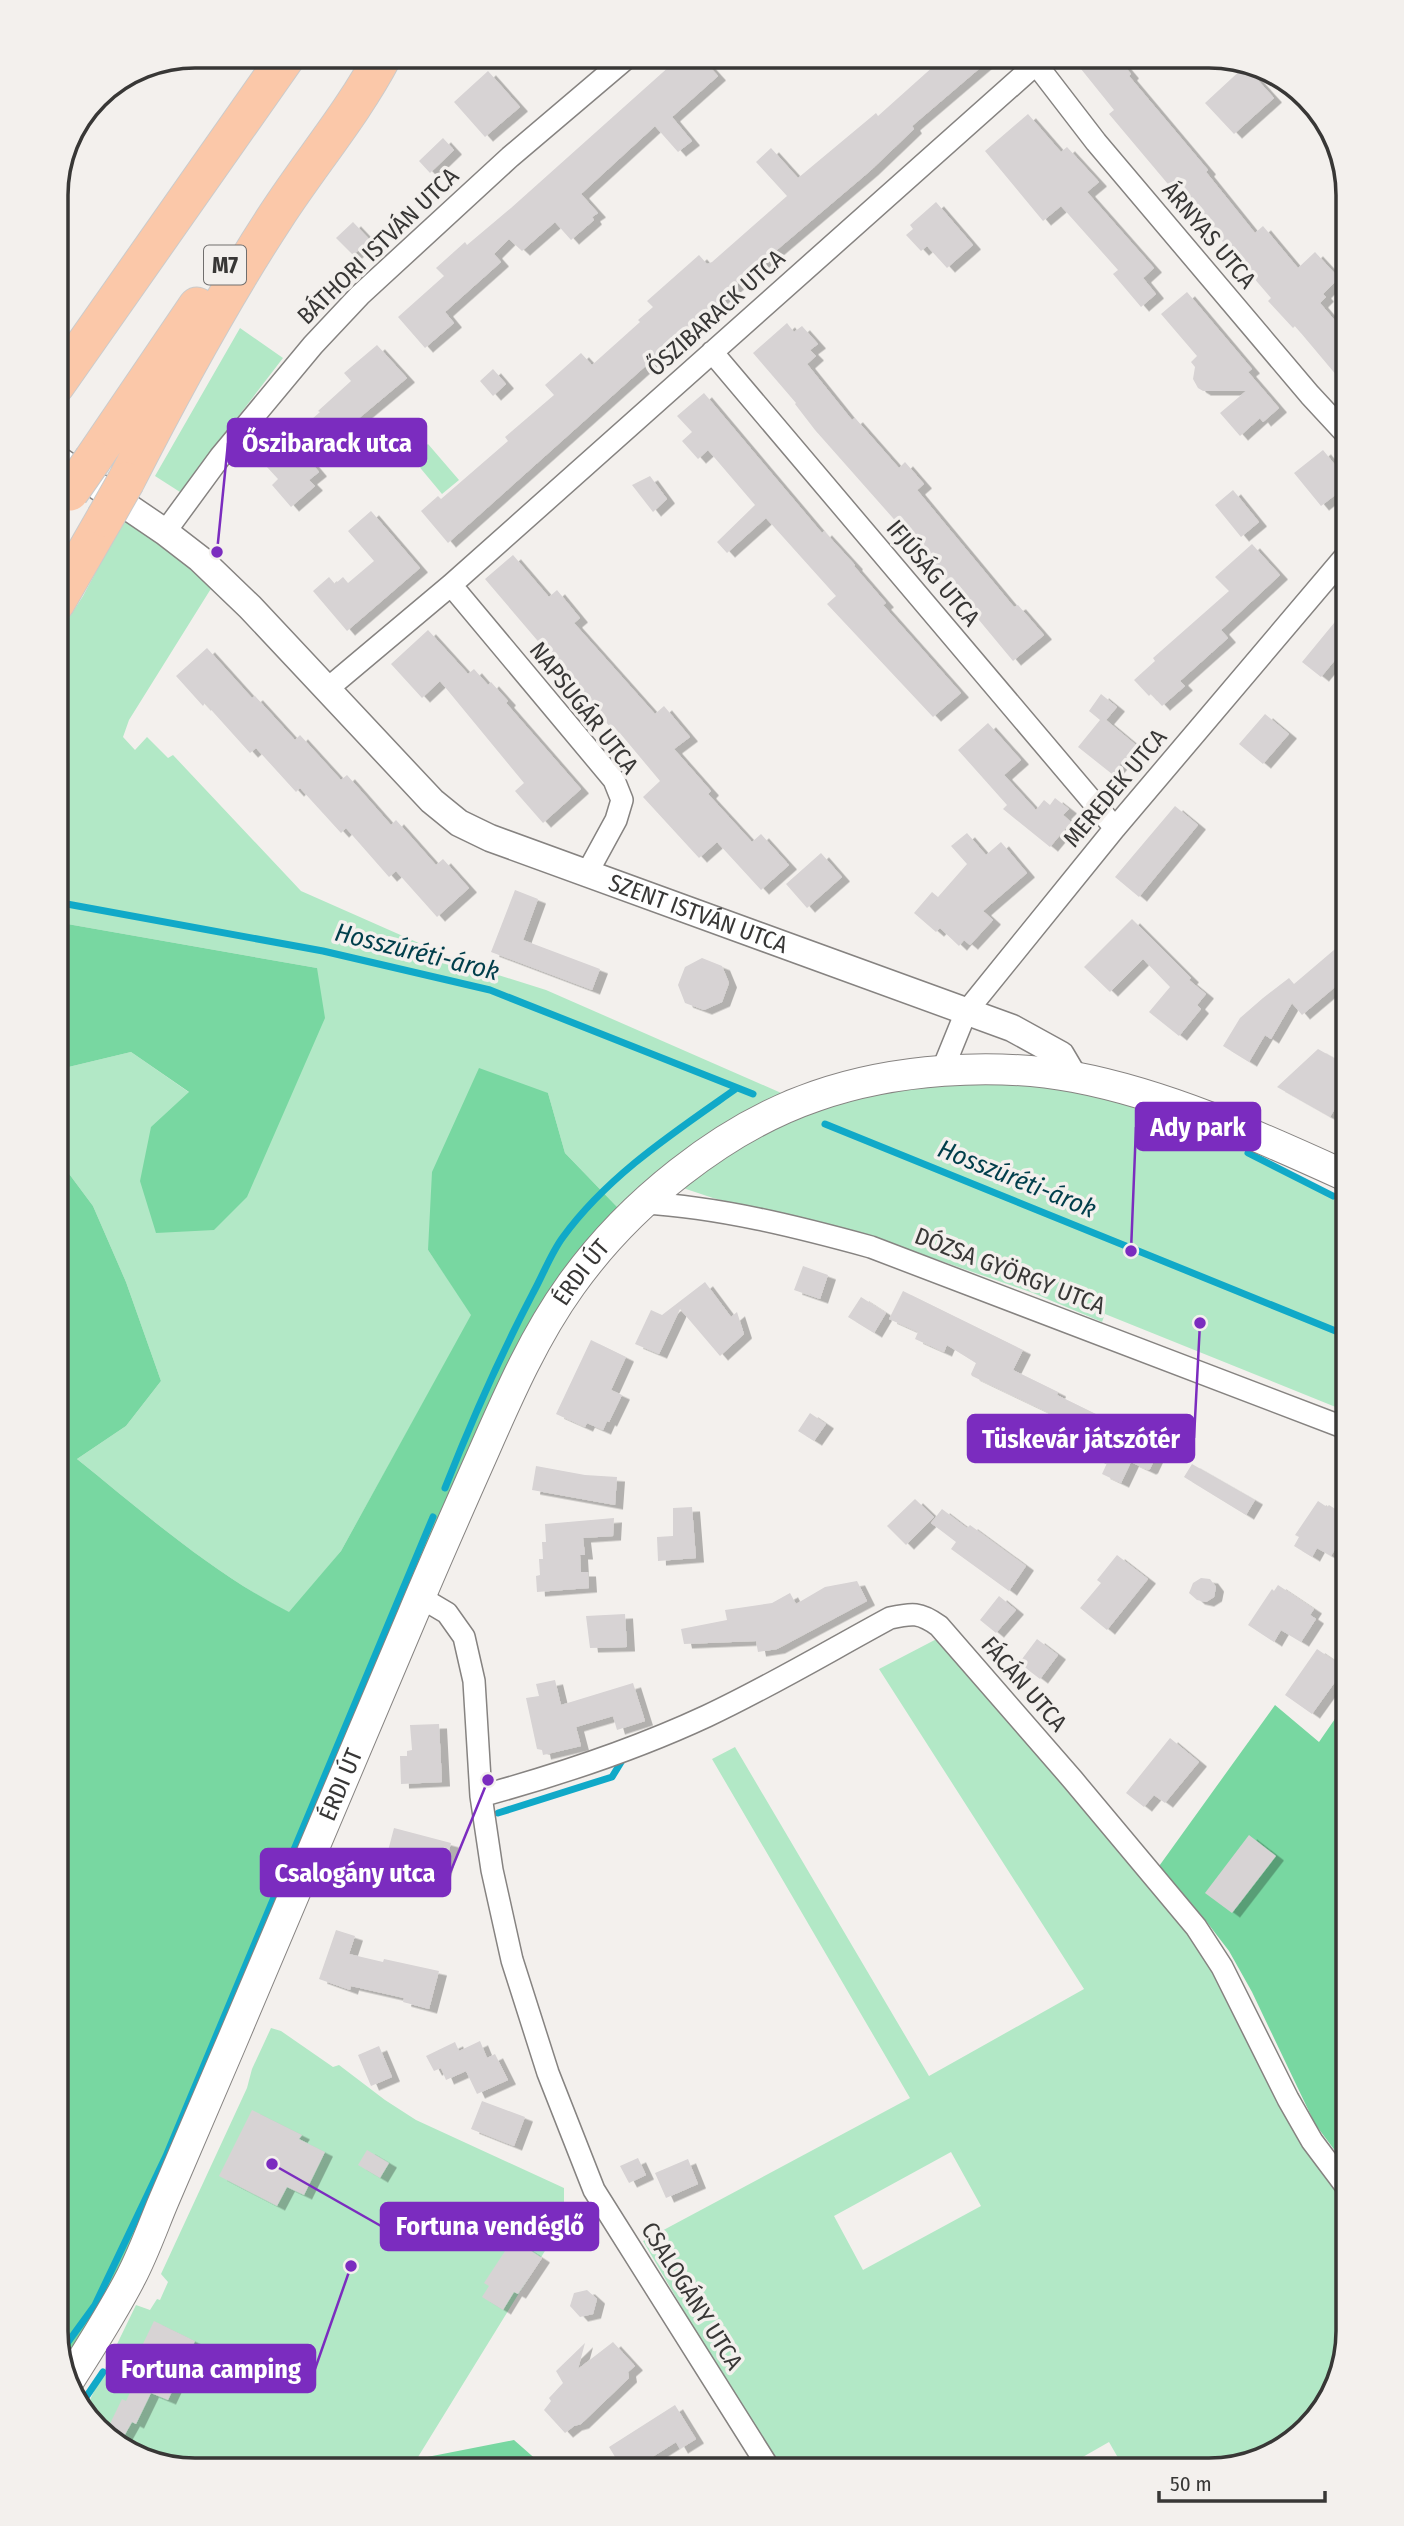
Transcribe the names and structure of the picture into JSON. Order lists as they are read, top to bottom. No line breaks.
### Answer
{"streets":{"highway":["M7"],"main road":["ÉRDI ÚT"],"street":["ÁRNYAS UTCA","BÁTHORI ISTVÁN UTCA","ŐSZIBARACK UTCA","IFJÚSÁG UTCA","NAPSUGÁR UTCA","MEREDEK UTCA","SZENT ISTVÁN UTCA","DÓZSA GYÖRGY UTCA","FÁCÁN UTCA","CSALOGÁNY UTCA"]},"crossings":[["BÁTHORI ISTVÁN UTCA","SZENT ISTVÁN UTCA"],["ŐSZIBARACK UTCA","IFJÚSÁG UTCA"],["ŐSZIBARACK UTCA","NAPSUGÁR UTCA"],["ŐSZIBARACK UTCA","SZENT ISTVÁN UTCA"],["IFJÚSÁG UTCA","MEREDEK UTCA"],["NAPSUGÁR UTCA","SZENT ISTVÁN UTCA"],["MEREDEK UTCA","SZENT ISTVÁN UTCA"],["MEREDEK UTCA","ÉRDI ÚT"],["SZENT ISTVÁN UTCA","ÉRDI ÚT"],["DÓZSA GYÖRGY UTCA","ÉRDI ÚT"],["ÉRDI ÚT","CSALOGÁNY UTCA"],["FÁCÁN UTCA","CSALOGÁNY UTCA"]],"water":["Hosszúréti-árok"],"places":["Őszibarack utca","Ady park","Tüskevár játszótér","Csalogány utca","Fortuna vendéglő","Fortuna camping"],"scale_bar":"50 m"}
